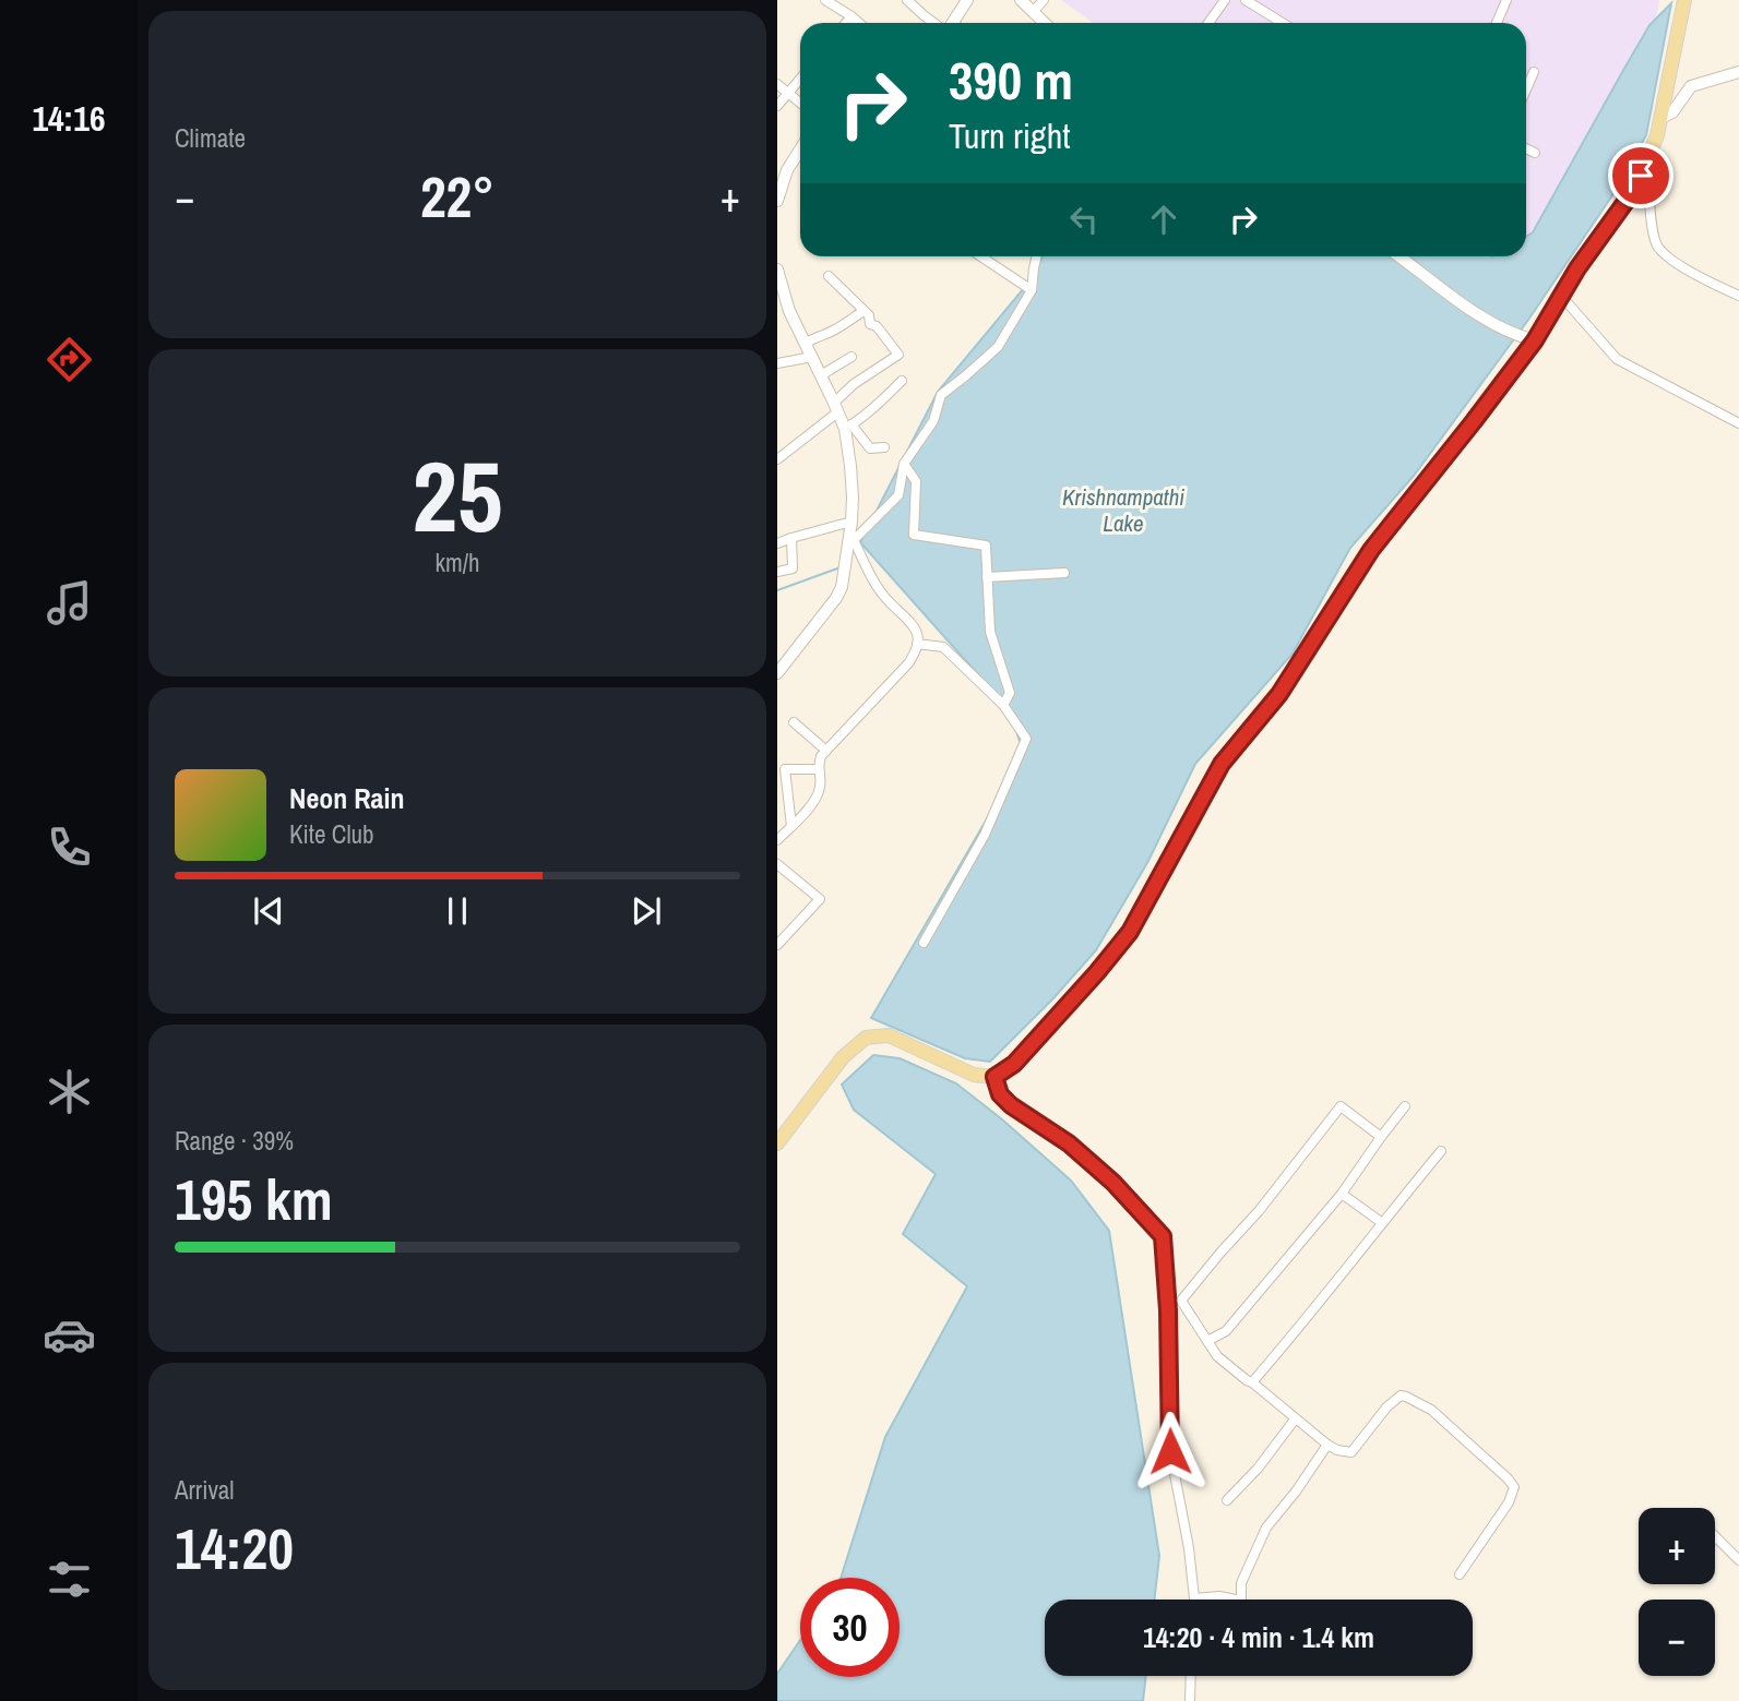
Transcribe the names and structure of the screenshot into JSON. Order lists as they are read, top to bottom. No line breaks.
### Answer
{"water":["Krishnampathi Lake"],"page":{"tabs":"14:16","tile":["Climate",["25","km/h"],["Range · 39%","195 km"],["Arrival","14:20"]],"turn":["390 m","Turn right"],"heat":["−","22°","+"],"song":["Neon Rain","Kite Club"],"map_buttons":["+","−"],"limit":"30","trip":"14:20 · 4 min · 1.4 km"}}
